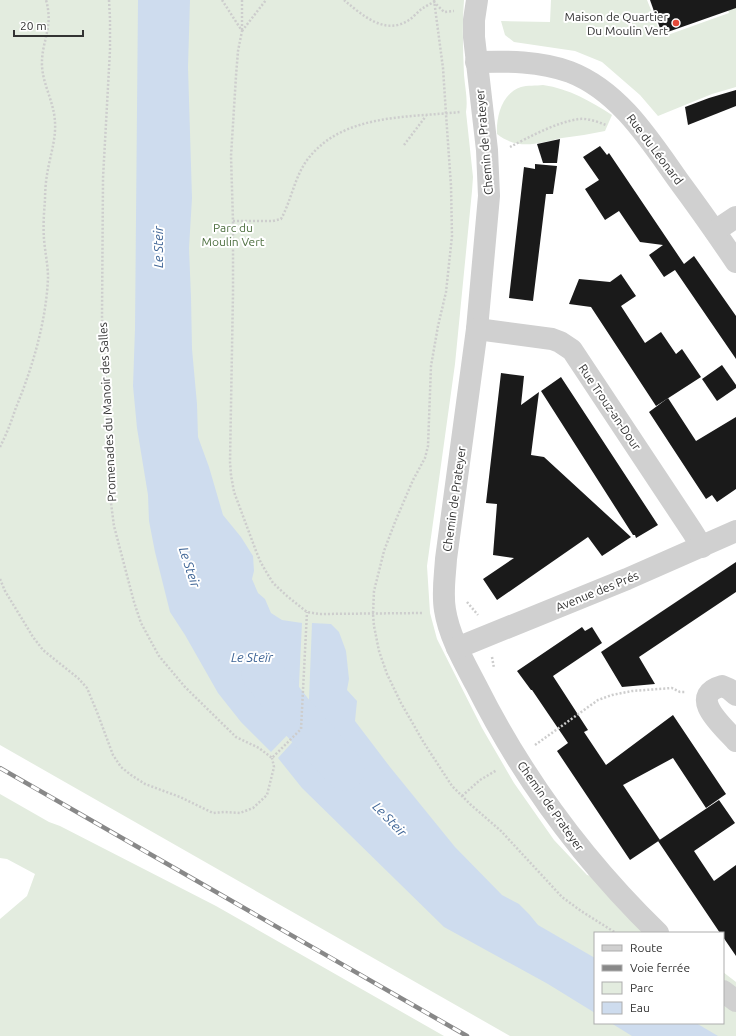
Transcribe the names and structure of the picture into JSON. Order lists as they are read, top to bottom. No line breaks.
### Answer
{"streets":{"street":["Chemin de Prateyer","Rue du Léonard","Rue Trouz-an-Dour","Avenue des Prés"],"path":["Promenades du Manoir des Salles"]},"crossings":[["Chemin de Prateyer","Rue du Léonard"],["Chemin de Prateyer","Rue Trouz-an-Dour"],["Chemin de Prateyer","Avenue des Prés"],["Rue Trouz-an-Dour","Avenue des Prés"]],"water":["Le Steir","Le Steïr"],"parks":["Parc du Moulin Vert"],"places":["Maison de Quartier Du Moulin Vert"],"legend":["Route","Voie ferrée","Parc","Eau"],"scale_bar":"20 m"}
